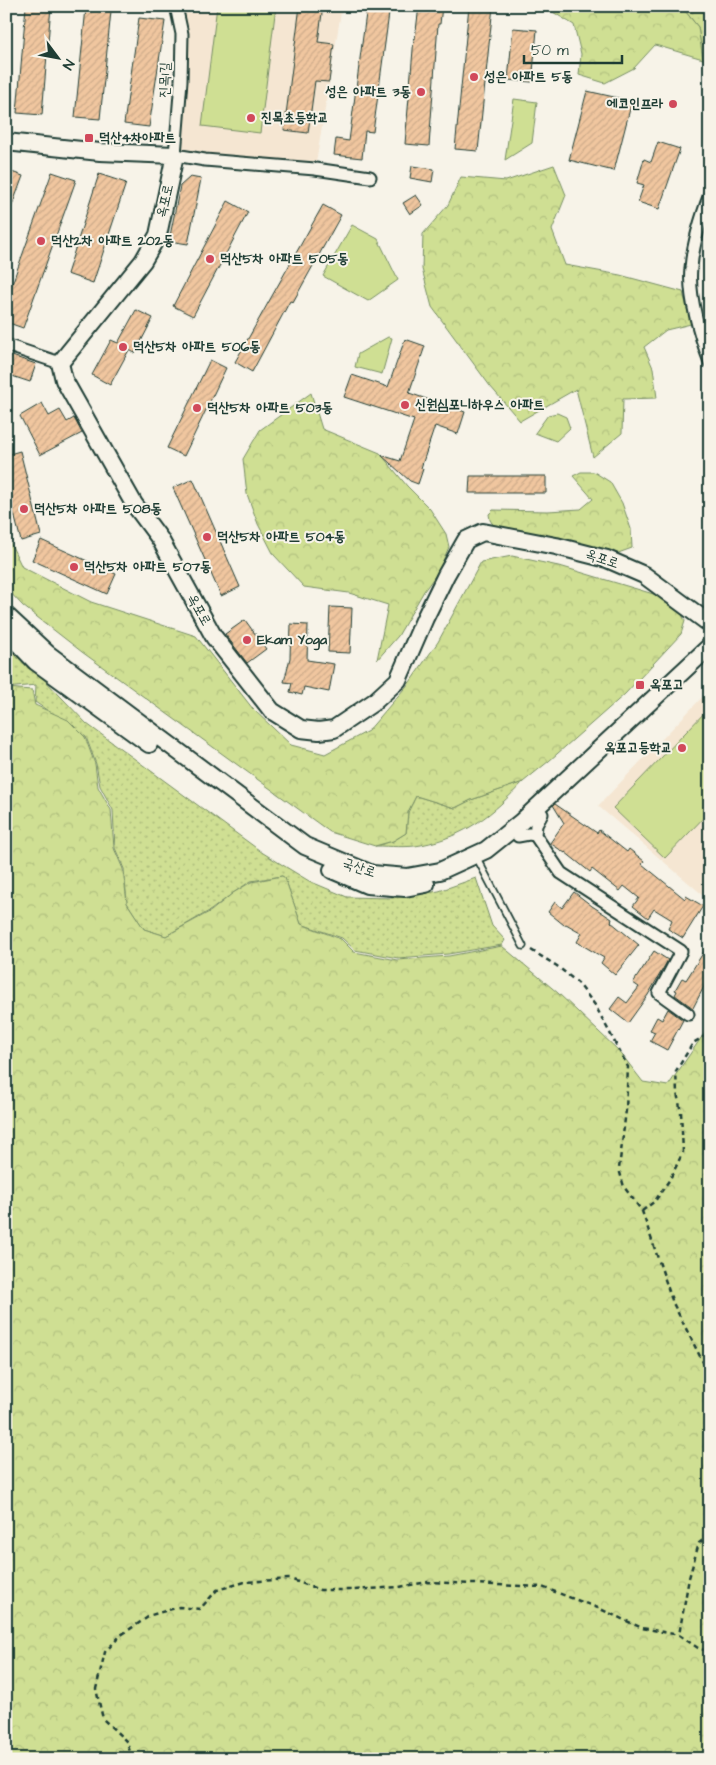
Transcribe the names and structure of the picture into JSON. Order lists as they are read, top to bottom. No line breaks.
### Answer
{"streets":{"street":["진목1길","옥포로","국산로"]},"crossings":[["진목1길","옥포로"]],"places":{"other":["성은 아파트 5동","성은 아파트 3동","에코인프라","진목초등학교","덕산2차 아파트 202동","덕산5차 아파트 505동","덕산5차 아파트 506동","신원심포니하우스 아파트","덕산5차 아파트 503동","덕산5차 아파트 508동","덕산5차 아파트 504동","덕산5차 아파트 507동","Ekam Yoga","옥포고등학교"],"transit":["덕산4차아파트","옥포고"]},"scale_bar":"50 m","north":"bottom right"}
